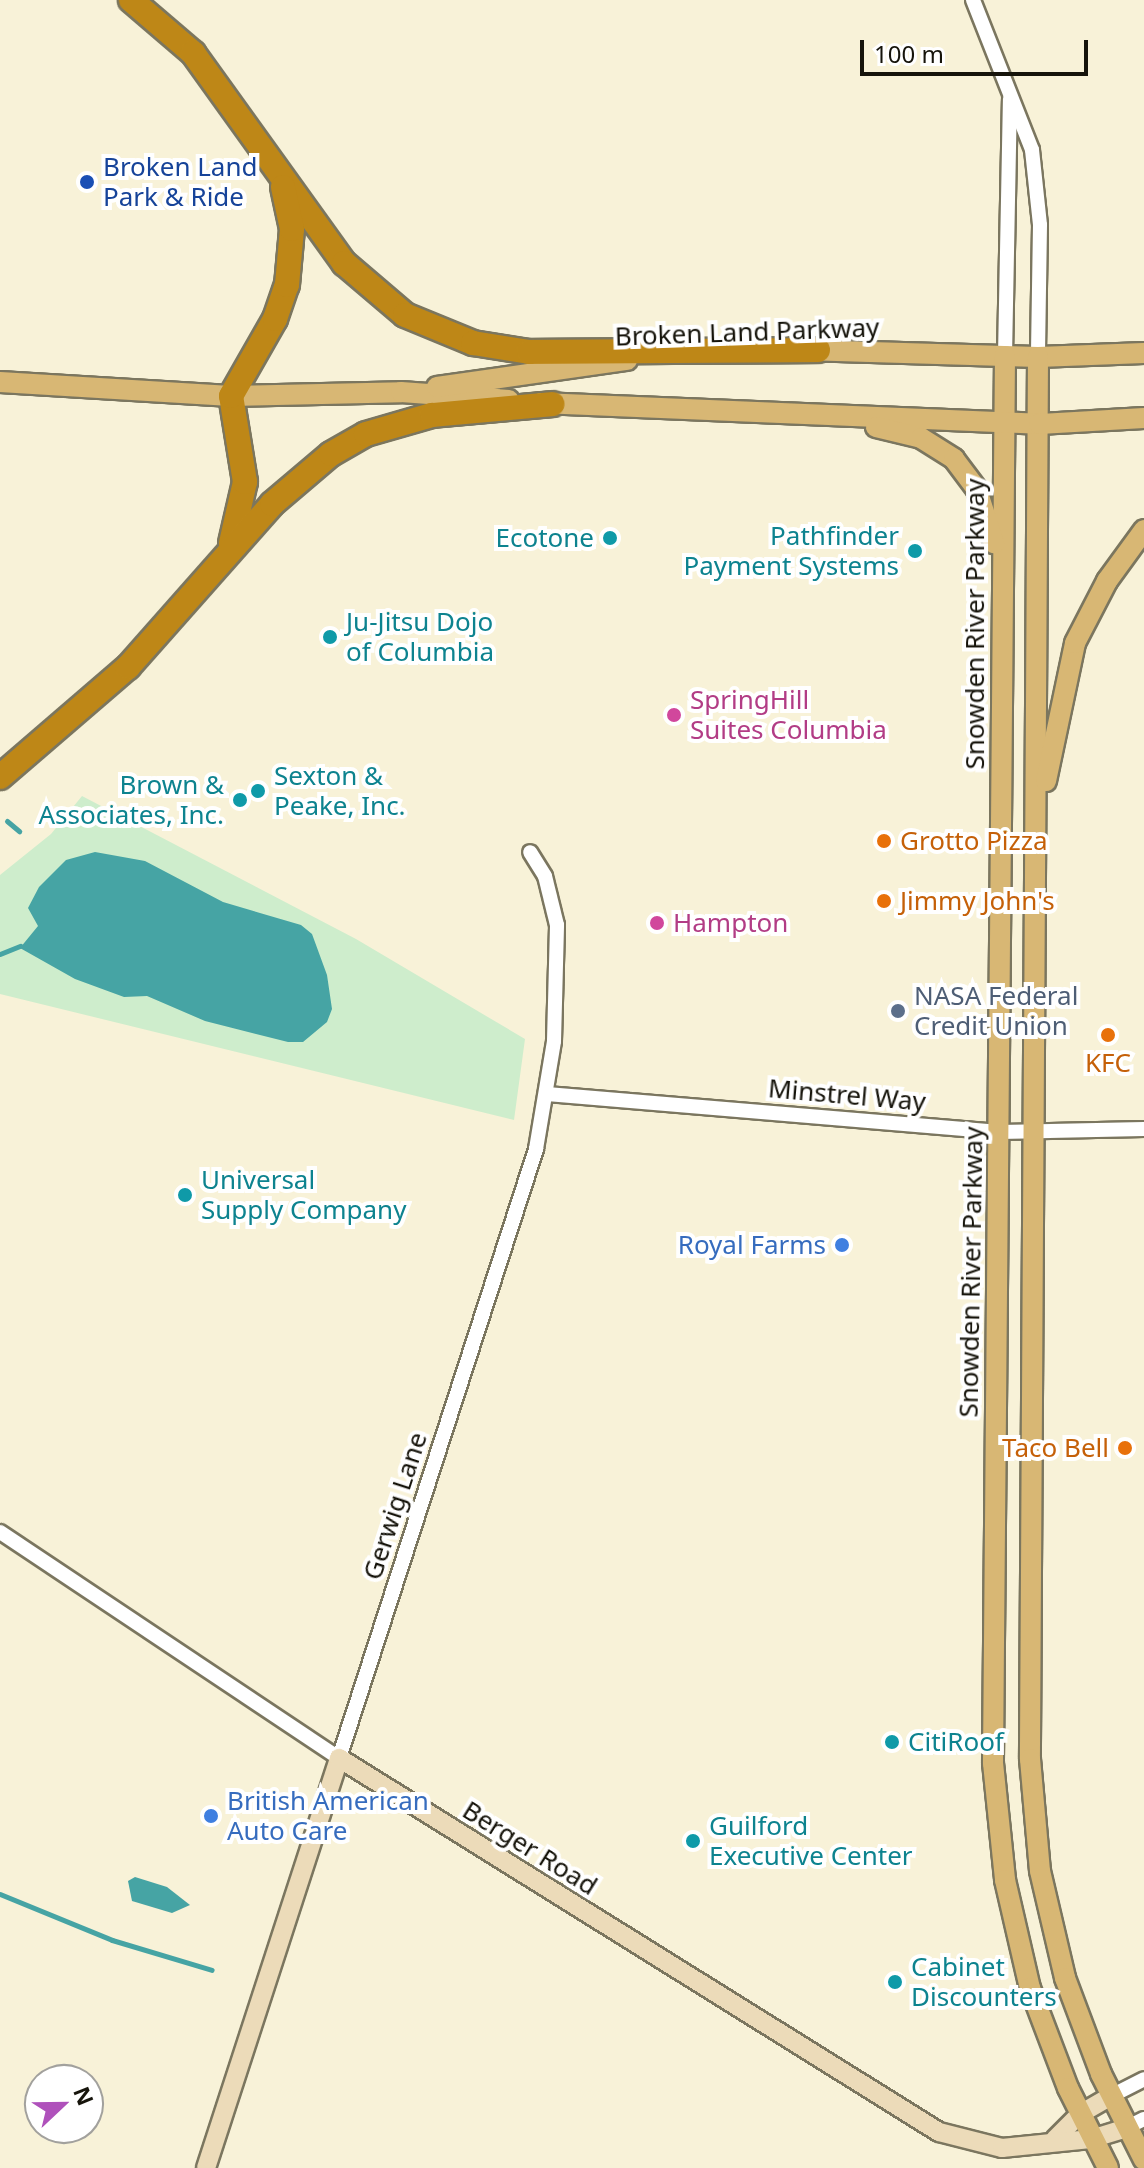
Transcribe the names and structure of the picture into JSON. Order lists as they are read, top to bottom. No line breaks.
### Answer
{"streets":{"main road":["Broken Land Parkway","Snowden River Parkway"],"street":["Minstrel Way","Gerwig Lane","Berger Road"]},"crossings":[["Broken Land Parkway","Snowden River Parkway"],["Snowden River Parkway","Minstrel Way"],["Snowden River Parkway","Berger Road"],["Minstrel Way","Gerwig Lane"],["Gerwig Lane","Berger Road"]],"places":["Broken Land Park & Ride","Ecotone","Pathfinder Payment Systems","Ju-Jitsu Dojo of Columbia","SpringHill Suites Columbia","Sexton & Peake, Inc.","Brown & Associates, Inc.","Grotto Pizza","Jimmy John's","Hampton","NASA Federal Credit Union","KFC","Universal Supply Company","Royal Farms","Taco Bell","CitiRoof","British American Auto Care","Guilford Executive Center","Cabinet Discounters"],"scale_bar":"100 m","north":"right"}
